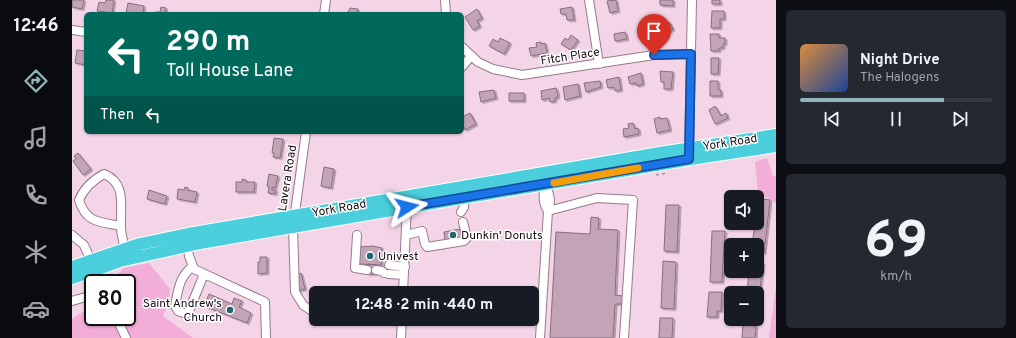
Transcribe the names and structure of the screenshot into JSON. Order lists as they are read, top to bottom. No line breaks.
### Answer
{"streets":{"highway":["York Road"],"street":["Fitch Place","Lavera Road"]},"crossings":[["York Road","Lavera Road"]],"places":["Dunkin' Donuts","Univest","Saint Andrew's Church"],"page":{"tabs":"12:46","turn":["290 m","Toll House Lane"],"song":["Night Drive","The Halogens"],"then":"Then","tile":["69","km/h"],"map_buttons":["+","−"],"limit":"80","trip":"12:48 · 2 min · 440 m"}}
